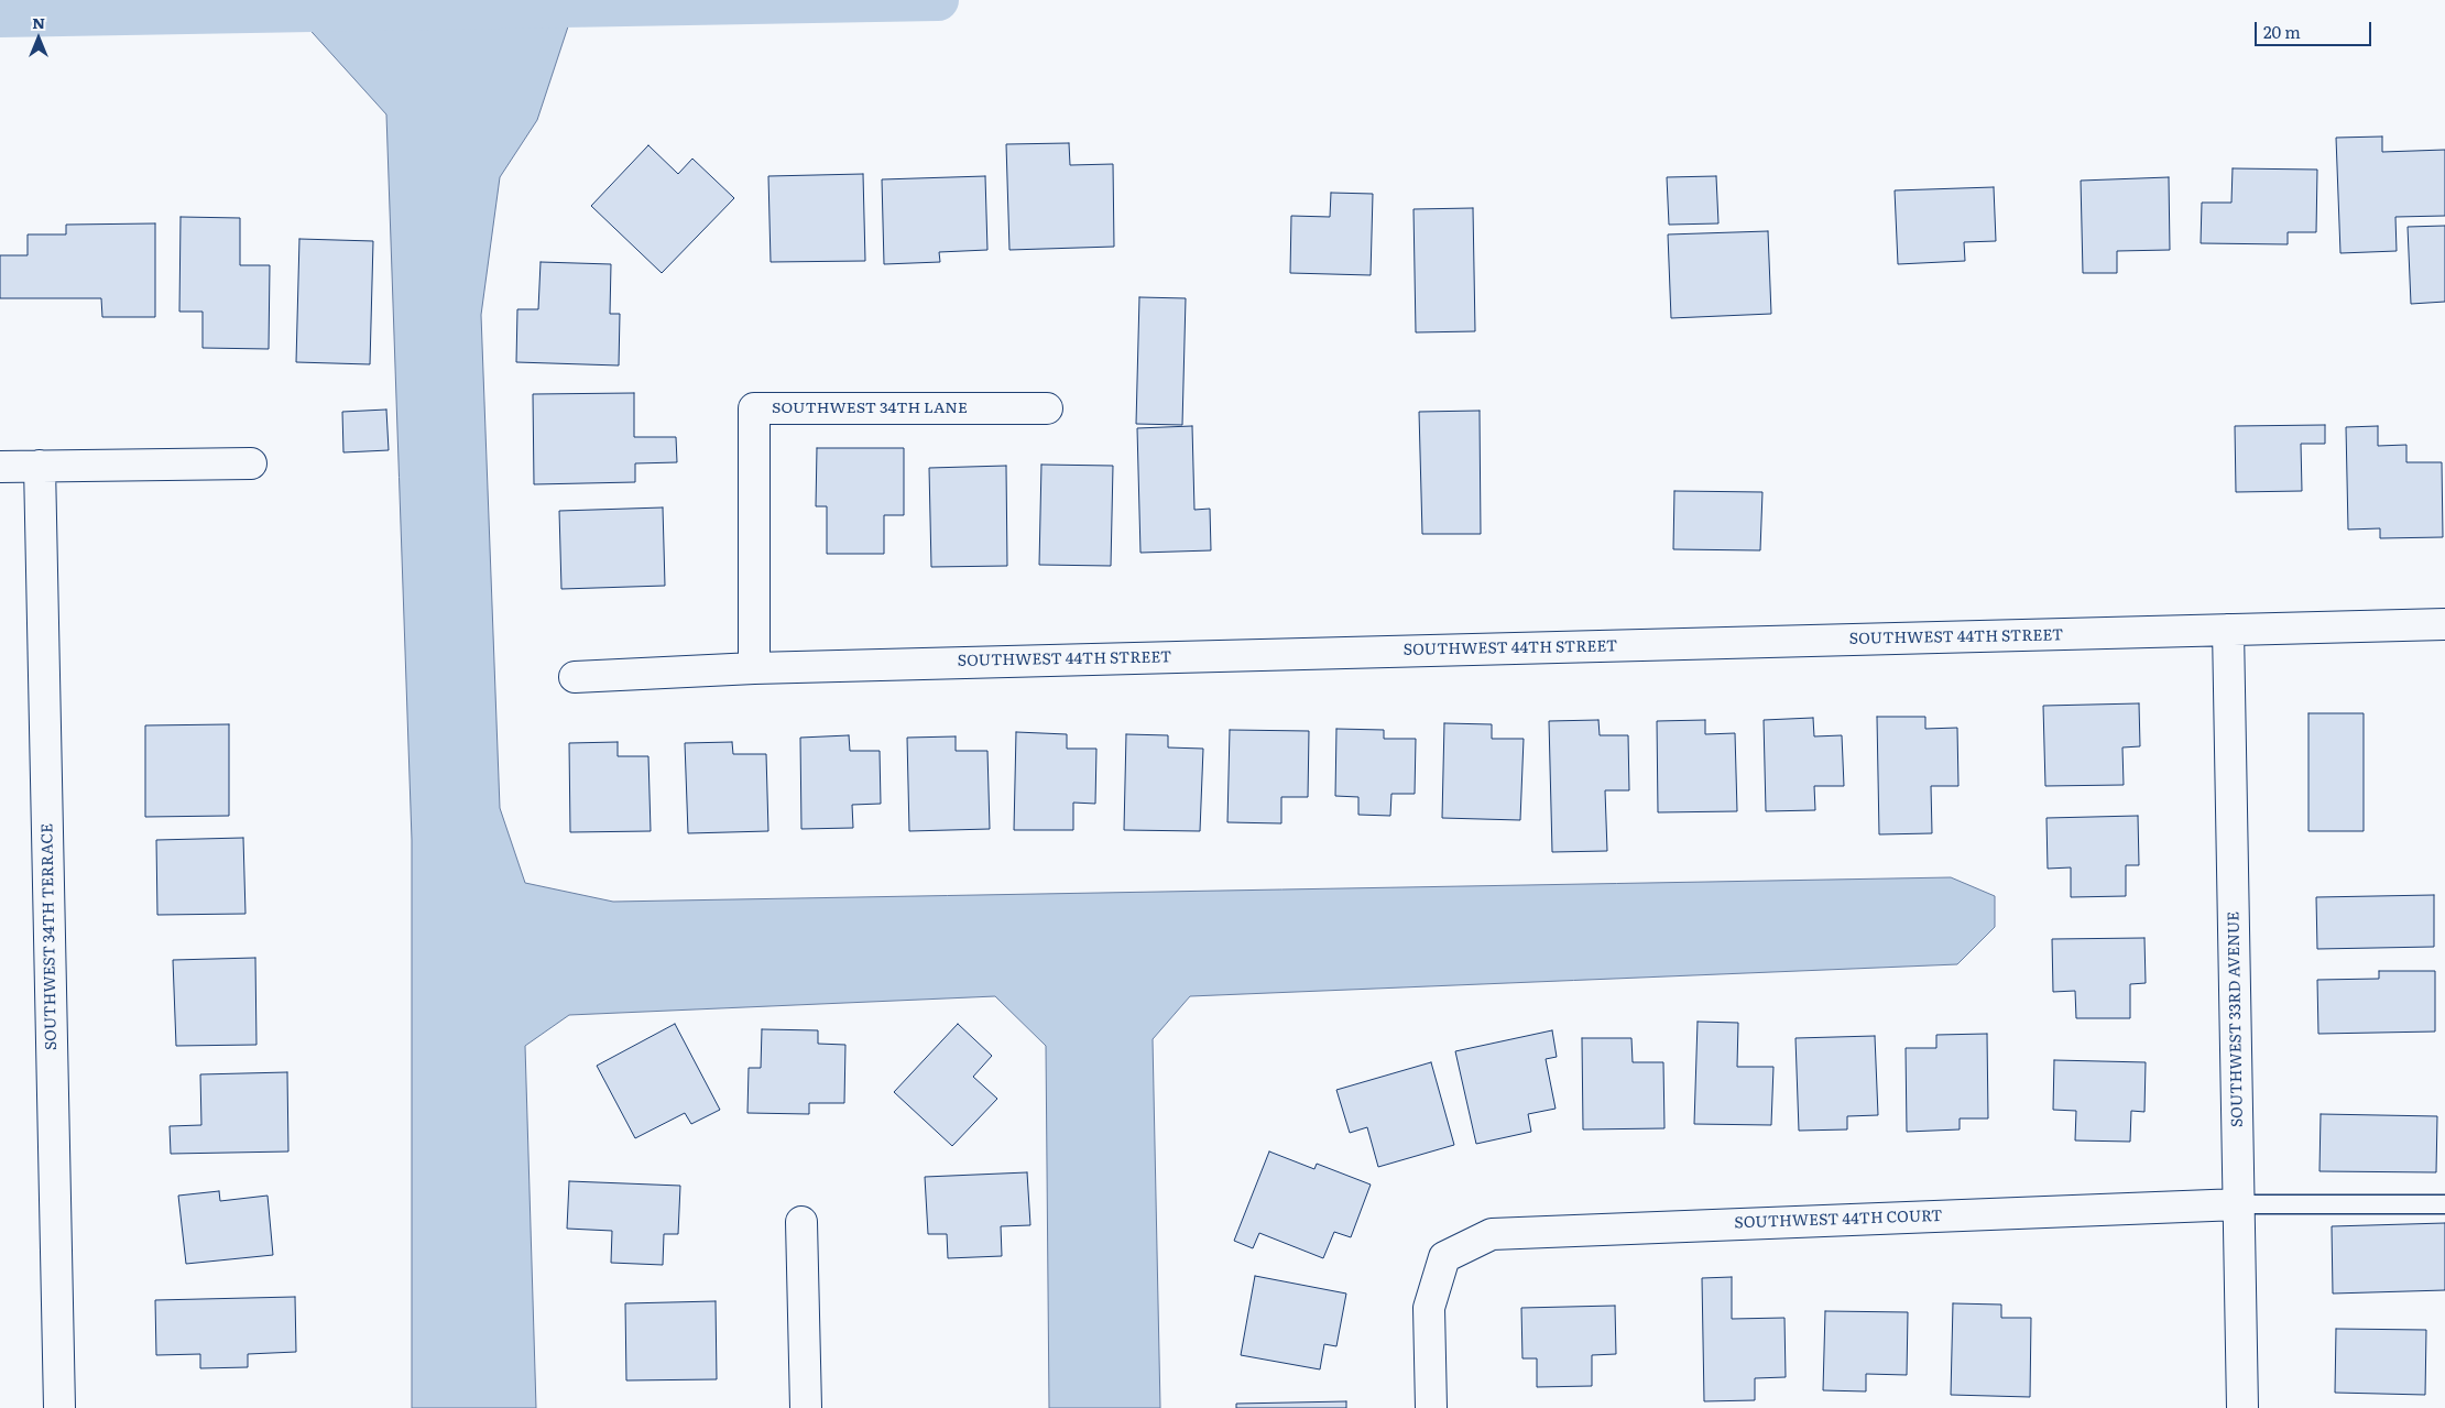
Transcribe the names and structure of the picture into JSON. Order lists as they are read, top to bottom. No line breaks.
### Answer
{"streets":{"street":["SOUTHWEST 34TH LANE","SOUTHWEST 44TH STREET","SOUTHWEST 34TH TERRACE","SOUTHWEST 33RD AVENUE","SOUTHWEST 44TH COURT"]},"crossings":[["SOUTHWEST 34TH LANE","SOUTHWEST 44TH STREET"],["SOUTHWEST 44TH STREET","SOUTHWEST 33RD AVENUE"],["SOUTHWEST 33RD AVENUE","SOUTHWEST 44TH COURT"]],"scale_bar":"20 m","north":"top"}
